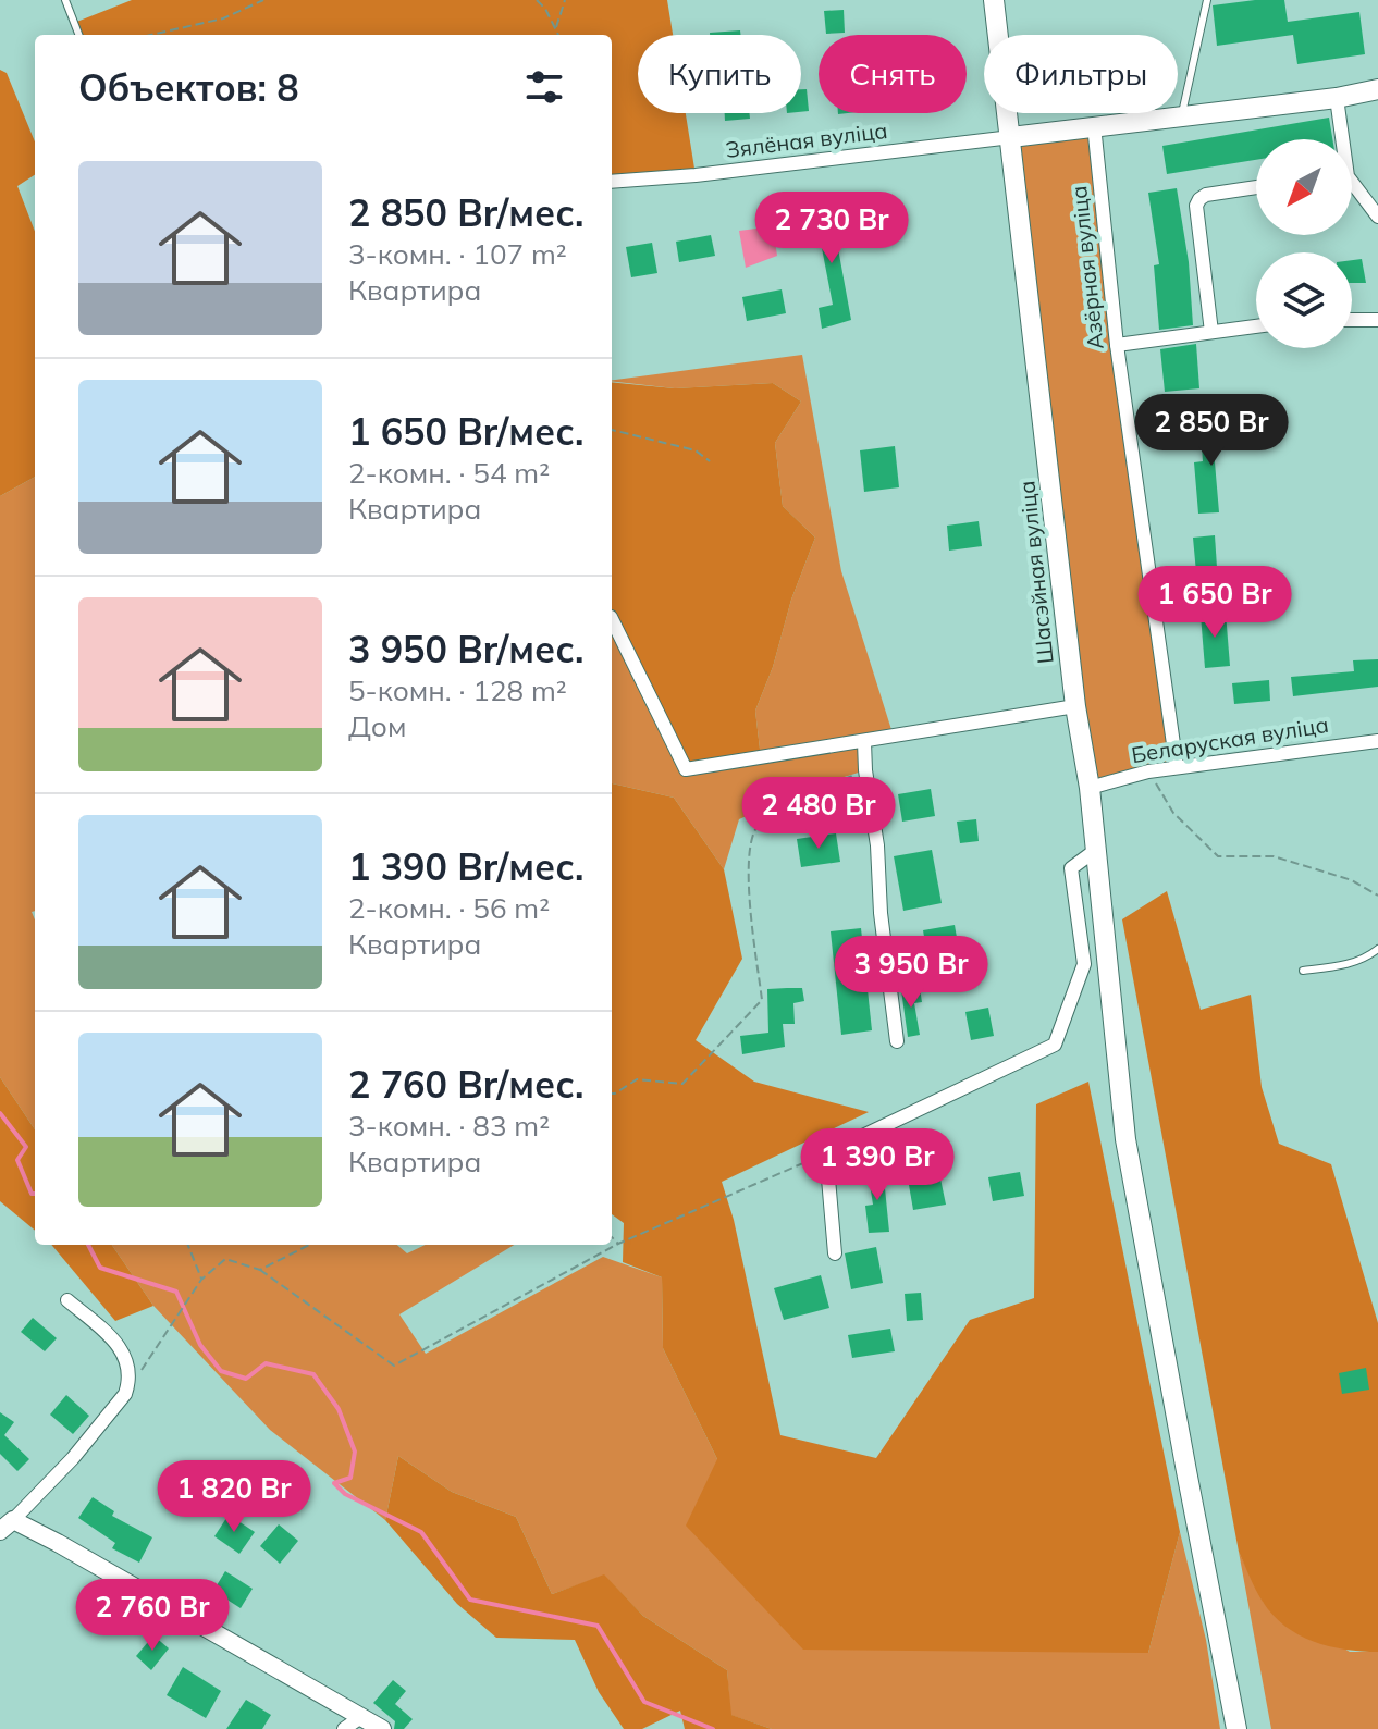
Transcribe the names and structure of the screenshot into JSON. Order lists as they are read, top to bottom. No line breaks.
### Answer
{"streets":{"main road":["Шасэйная вуліца"],"street":["Зялёная вуліца","Азёрная вуліца","Беларуская вуліца"]},"crossings":[["Зялёная вуліца","Шасэйная вуліца"],["Азёрная вуліца","Беларуская вуліца"],["Шасэйная вуліца","Беларуская вуліца"]],"north":"bottom left","page":{"chip":["Купить","Снять","Фильтры"],"heading":"Объектов: 8","list":[{"name":"2 850 Br/мес.","note":"3-комн. · 107 m² · Квартира"},{"name":"1 650 Br/мес.","note":"2-комн. · 54 m² · Квартира"},{"name":"3 950 Br/мес.","note":"5-комн. · 128 m² · Дом"},{"name":"1 390 Br/мес.","note":"2-комн. · 56 m² · Квартира"},{"name":"2 760 Br/мес.","note":"3-комн. · 83 m² · Квартира"}],"price":["2 730 Br","2 850 Br","1 650 Br","2 480 Br","3 950 Br","1 390 Br","1 820 Br","2 760 Br"]}}
